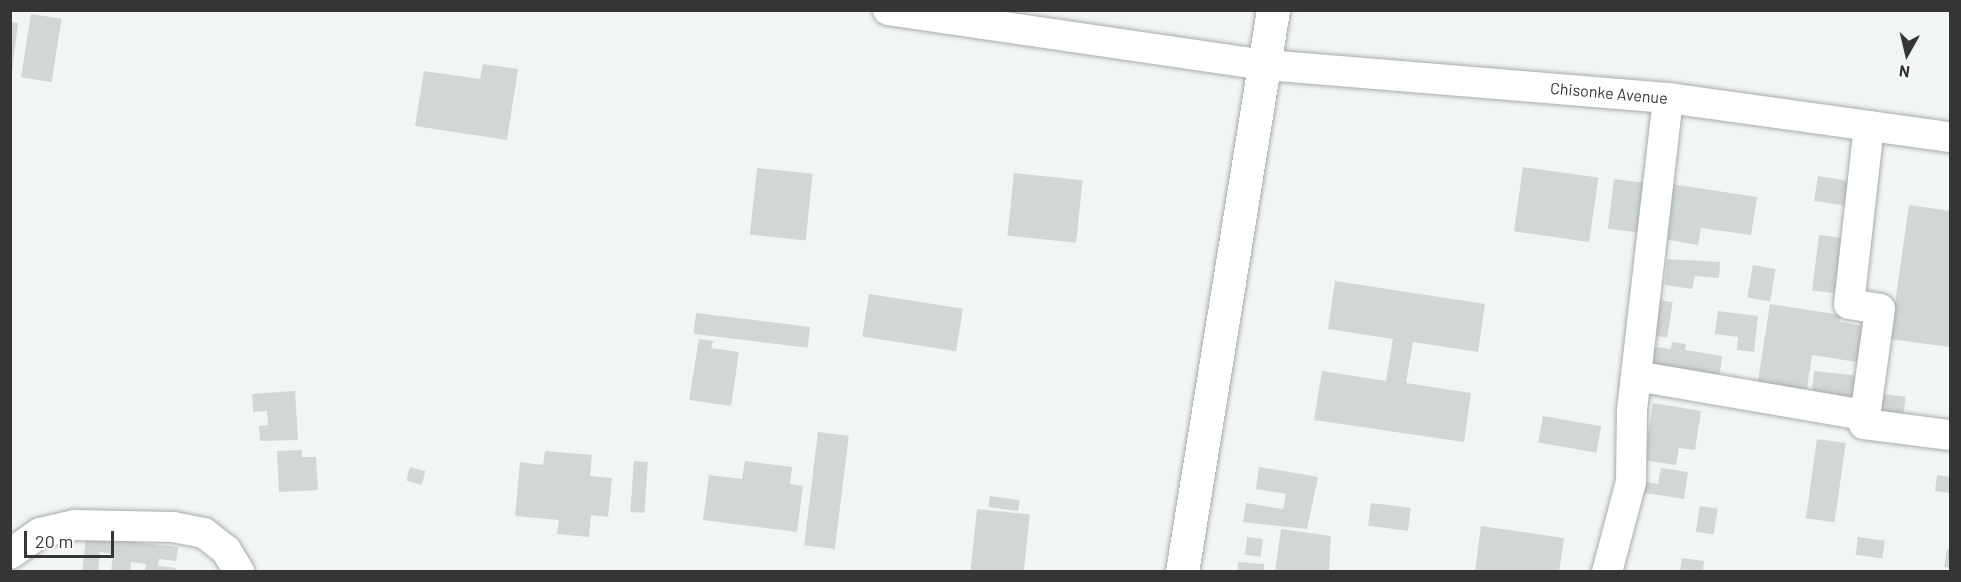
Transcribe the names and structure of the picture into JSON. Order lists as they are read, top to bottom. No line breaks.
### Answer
{"streets":{"street":["Chisonke Avenue"]},"scale_bar":"20 m","north":"bottom"}
